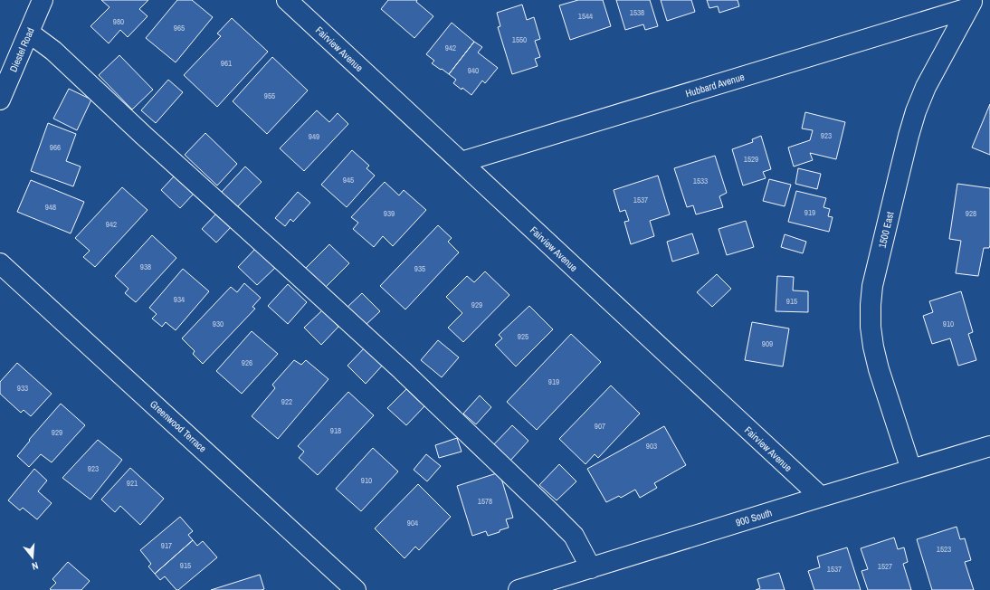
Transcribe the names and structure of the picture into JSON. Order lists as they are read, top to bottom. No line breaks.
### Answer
{"streets":{"street":["Fairview Avenue","Diestel Road","Hubbard Avenue","1500 East","Greenwood Terrace","900 South"]},"crossings":[["Fairview Avenue","Hubbard Avenue"],["Fairview Avenue","900 South"],["Hubbard Avenue","1500 East"],["1500 East","900 South"]],"house_numbers":["1538","1544","980","965","1550","942","961","940","955","923","949","966","1529","945","1533","1537","948","919","939","928","942","938","935","934","915","929","930","910","925","909","926","919","933","922","907","918","929","903","923","910","921","1578","904","917","1523","915","1527","1537"],"north":"bottom"}
